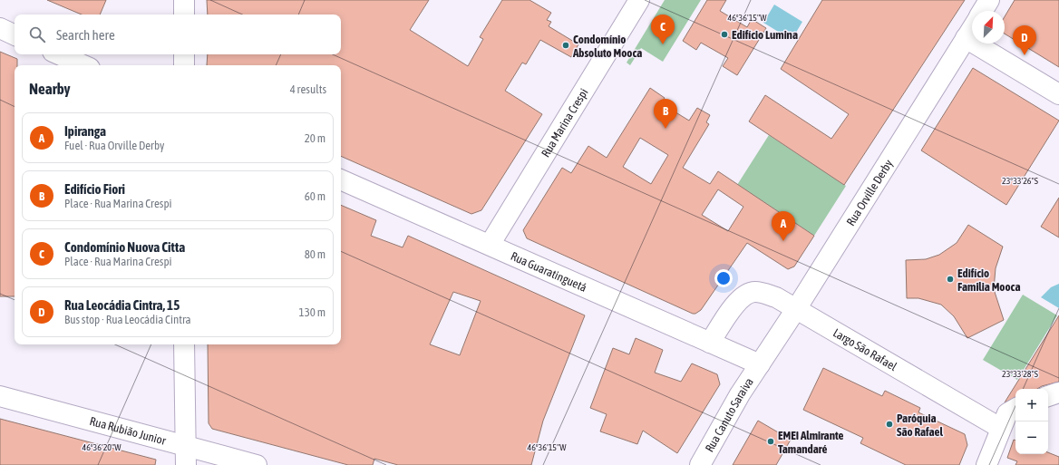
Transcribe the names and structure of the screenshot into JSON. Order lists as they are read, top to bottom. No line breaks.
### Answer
{"streets":{"street":["Rua Marina Crespi","Rua Orville Derby","Rua Guaratinguetá","Largo São Rafael","Rua Canuto Saraiva","Rua Rubião Junior"]},"crossings":[["Rua Marina Crespi","Rua Guaratinguetá"],["Rua Orville Derby","Rua Guaratinguetá"],["Rua Orville Derby","Largo São Rafael"],["Rua Orville Derby","Rua Canuto Saraiva"],["Rua Guaratinguetá","Largo São Rafael"],["Rua Guaratinguetá","Rua Canuto Saraiva"]],"places":["Edifício Lumina","Condomínio Absoluto Mooca","Edifício Familia Mooca","Paróquia São Rafael","EMEI Almirante Tamandaré"],"north":"top right","page":{"pins":["C","D","B","A"],"search":"Search here","heading":["Nearby","4 results"],"list":[{"mark":"A","name":"Ipiranga","note":"Fuel · Rua Orville Derby","value":"20 m"},{"mark":"B","name":"Edifício Fiori","note":"Place · Rua Marina Crespi","value":"60 m"},{"mark":"C","name":"Condomínio Nuova Citta","note":"Place · Rua Marina Crespi","value":"80 m"},{"mark":"D","name":"Rua Leocádia Cintra, 15","note":"Bus stop · Rua Leocádia Cintra","value":"130 m"}],"map_buttons":["+","−"]},"coordinates":["46°36'15\"W","23°33'26\"S","23°33'28\"S","46°36'20\"W"]}
